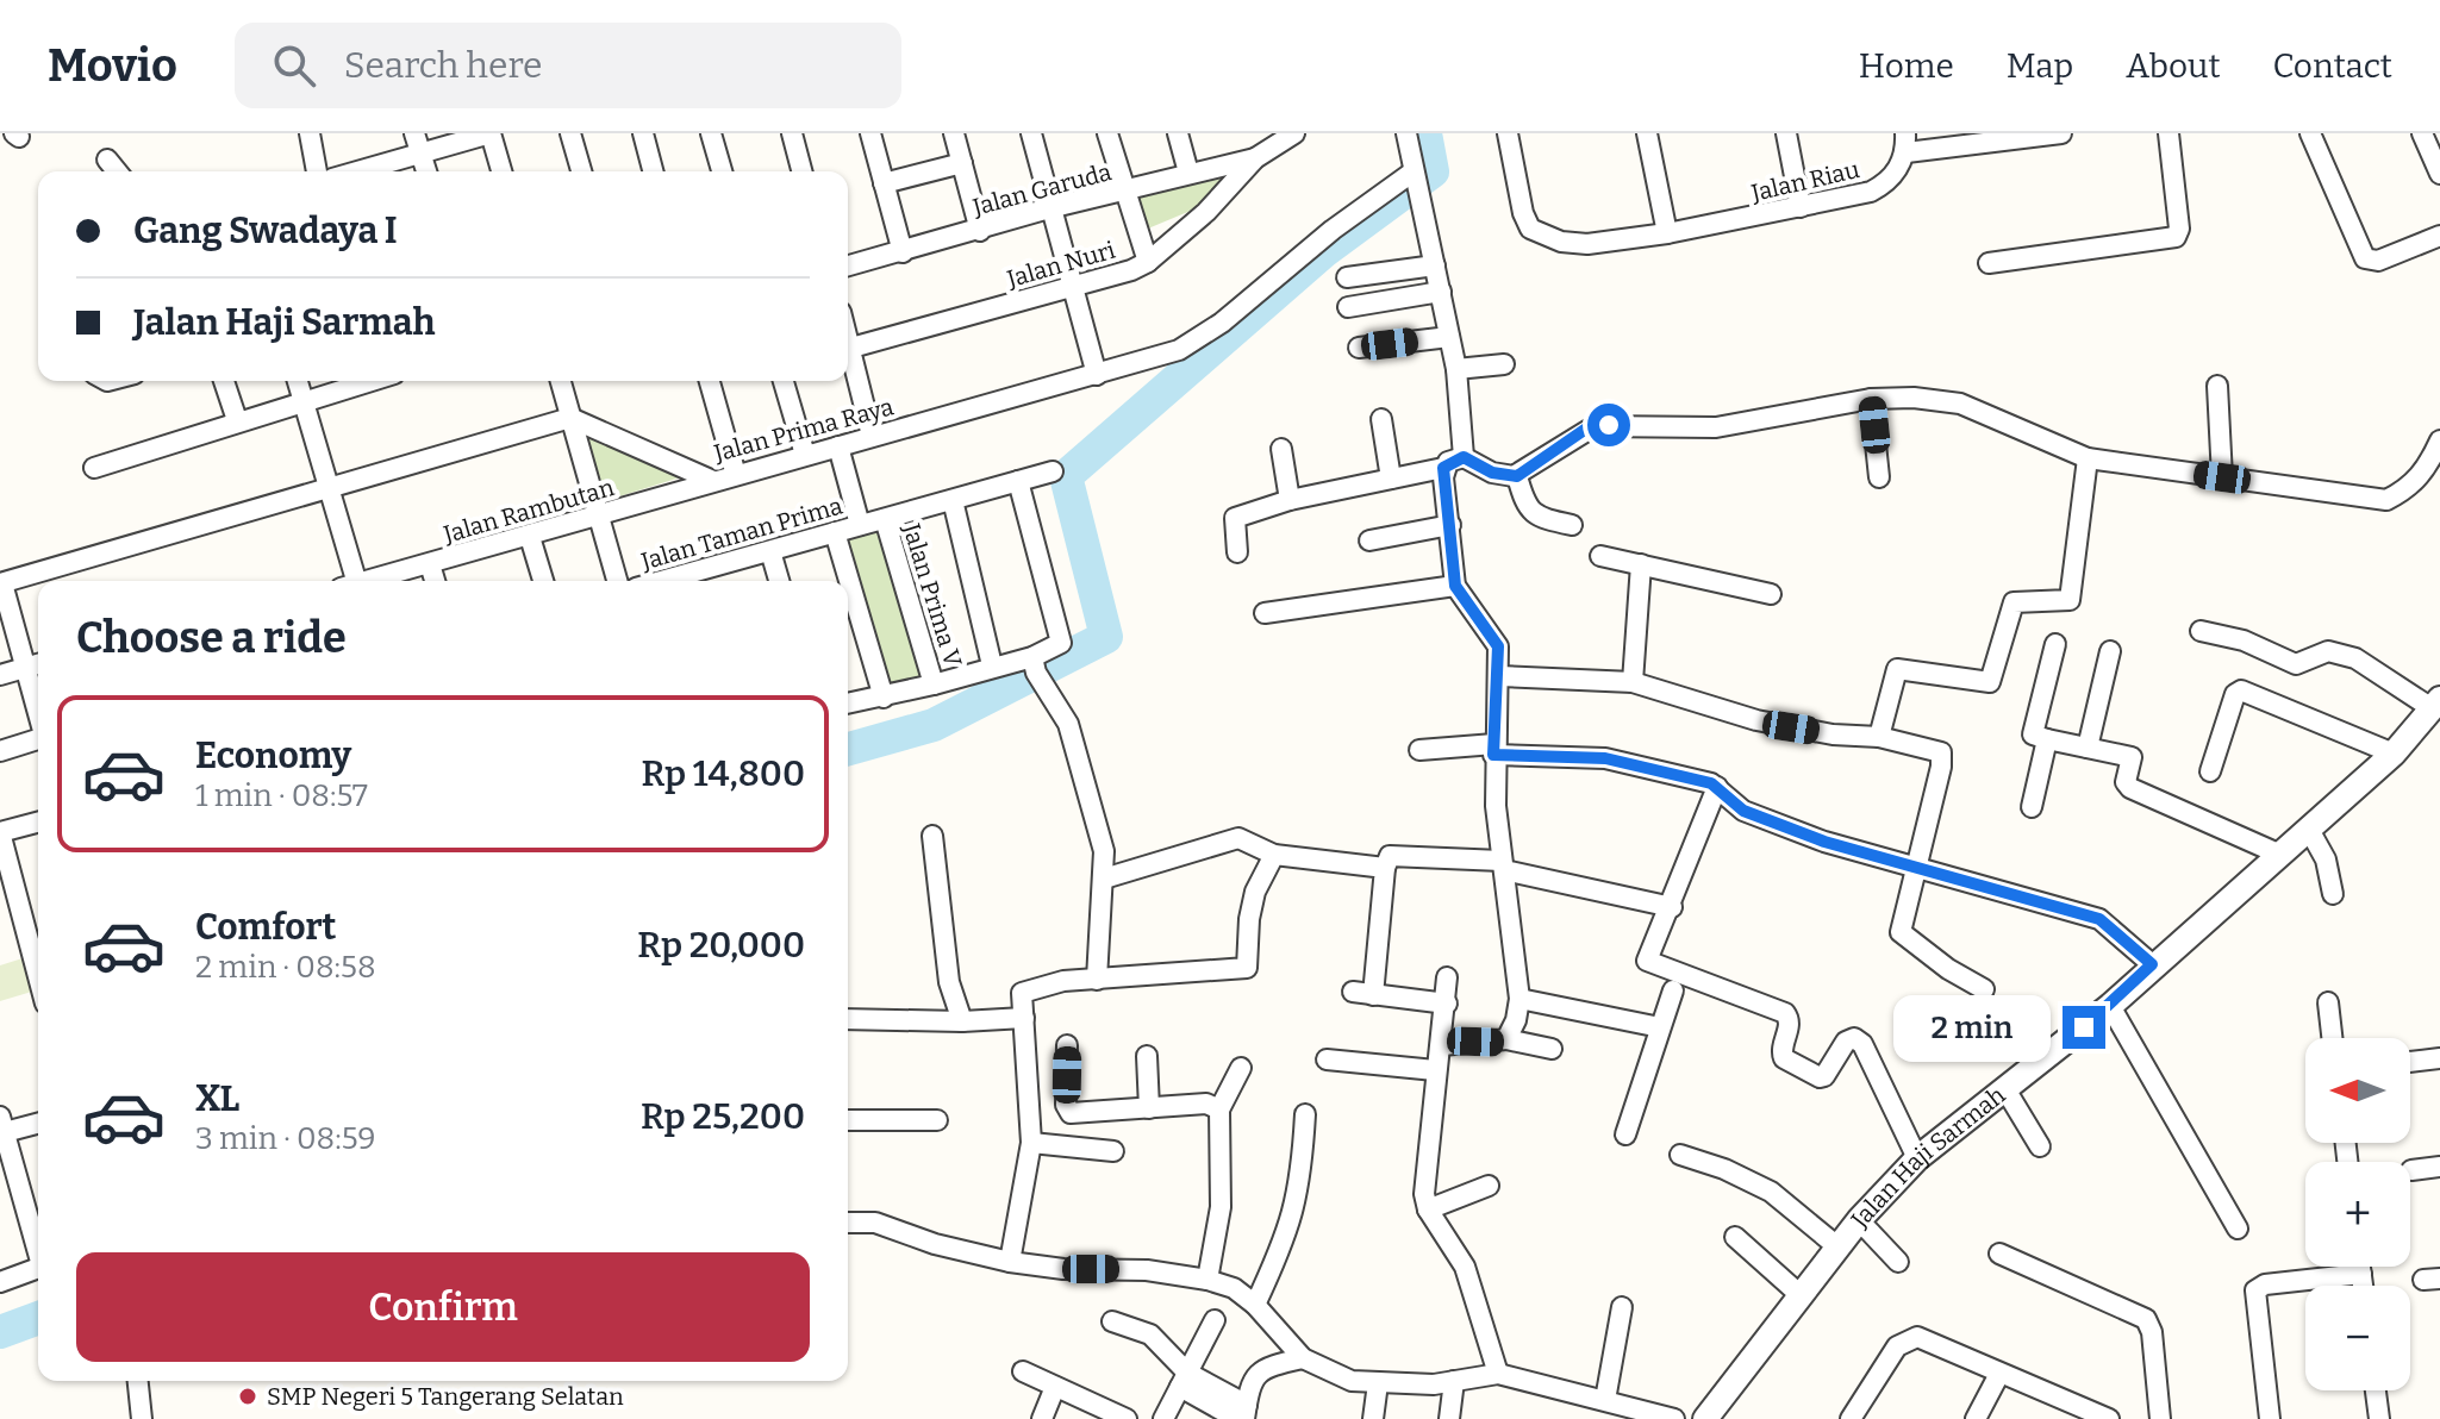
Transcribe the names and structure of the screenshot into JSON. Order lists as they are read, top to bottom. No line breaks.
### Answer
{"streets":{"street":["Jalan Riau","Jalan Garuda","Jalan Nuri","Jalan Prima Raya","Jalan Rambutan","Jalan Taman Prima","Jalan Prima V","Jalan Haji Sarmah"]},"crossings":[["Jalan Garuda","Jalan Nuri"],["Jalan Prima Raya","Jalan Rambutan"],["Jalan Prima Raya","Jalan Taman Prima"],["Jalan Taman Prima","Jalan Prima V"]],"places":["SMP Negeri 5 Tangerang Selatan"],"north":"left","page":{"header":"Movio","search":"Search here","nav":["Home","Map","About","Contact"],"banner":["Gang Swadaya I","Jalan Haji Sarmah"],"heading":"Choose a ride","list":[{"name":"Economy","note":"1 min · 08:57","value":"Rp 14,800"},{"name":"Comfort","note":"2 min · 08:58","value":"Rp 20,000"},{"name":"XL","note":"3 min · 08:59","value":"Rp 25,200"}],"bubble":"2 min","map_buttons":["+","−"],"buttons":"Confirm"}}
